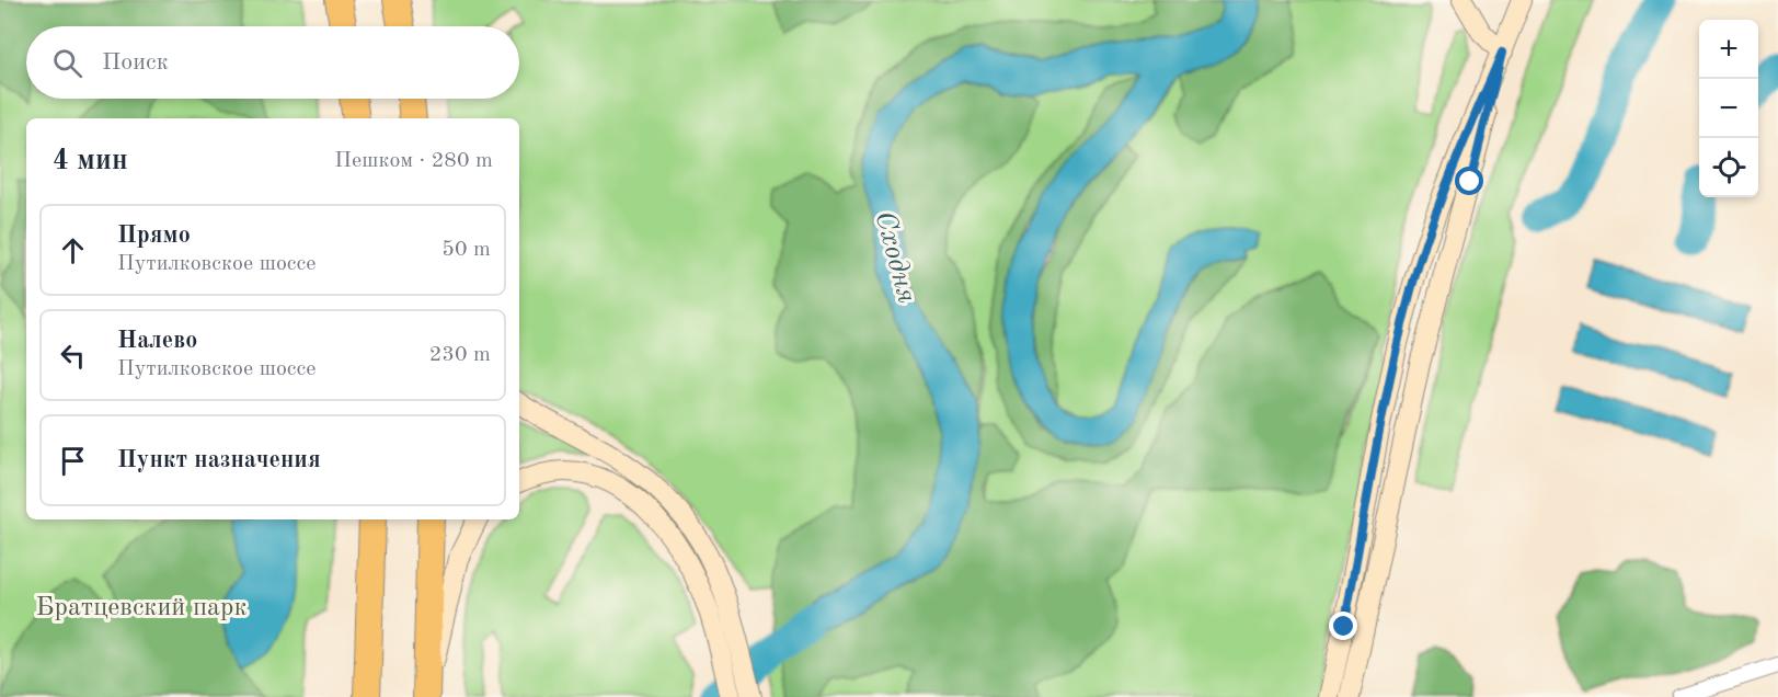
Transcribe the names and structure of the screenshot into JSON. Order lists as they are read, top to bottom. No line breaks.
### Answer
{"water":["Сходня"],"parks":["Братцевский парк"],"page":{"map_buttons":["+","−"],"search":"Поиск","heading":["4 мин","Пешком · 280 m"],"list":[["Прямо","Путилковское шоссе","50 m"],["Налево","Путилковское шоссе","230 m"],"Пункт назначения"]}}
